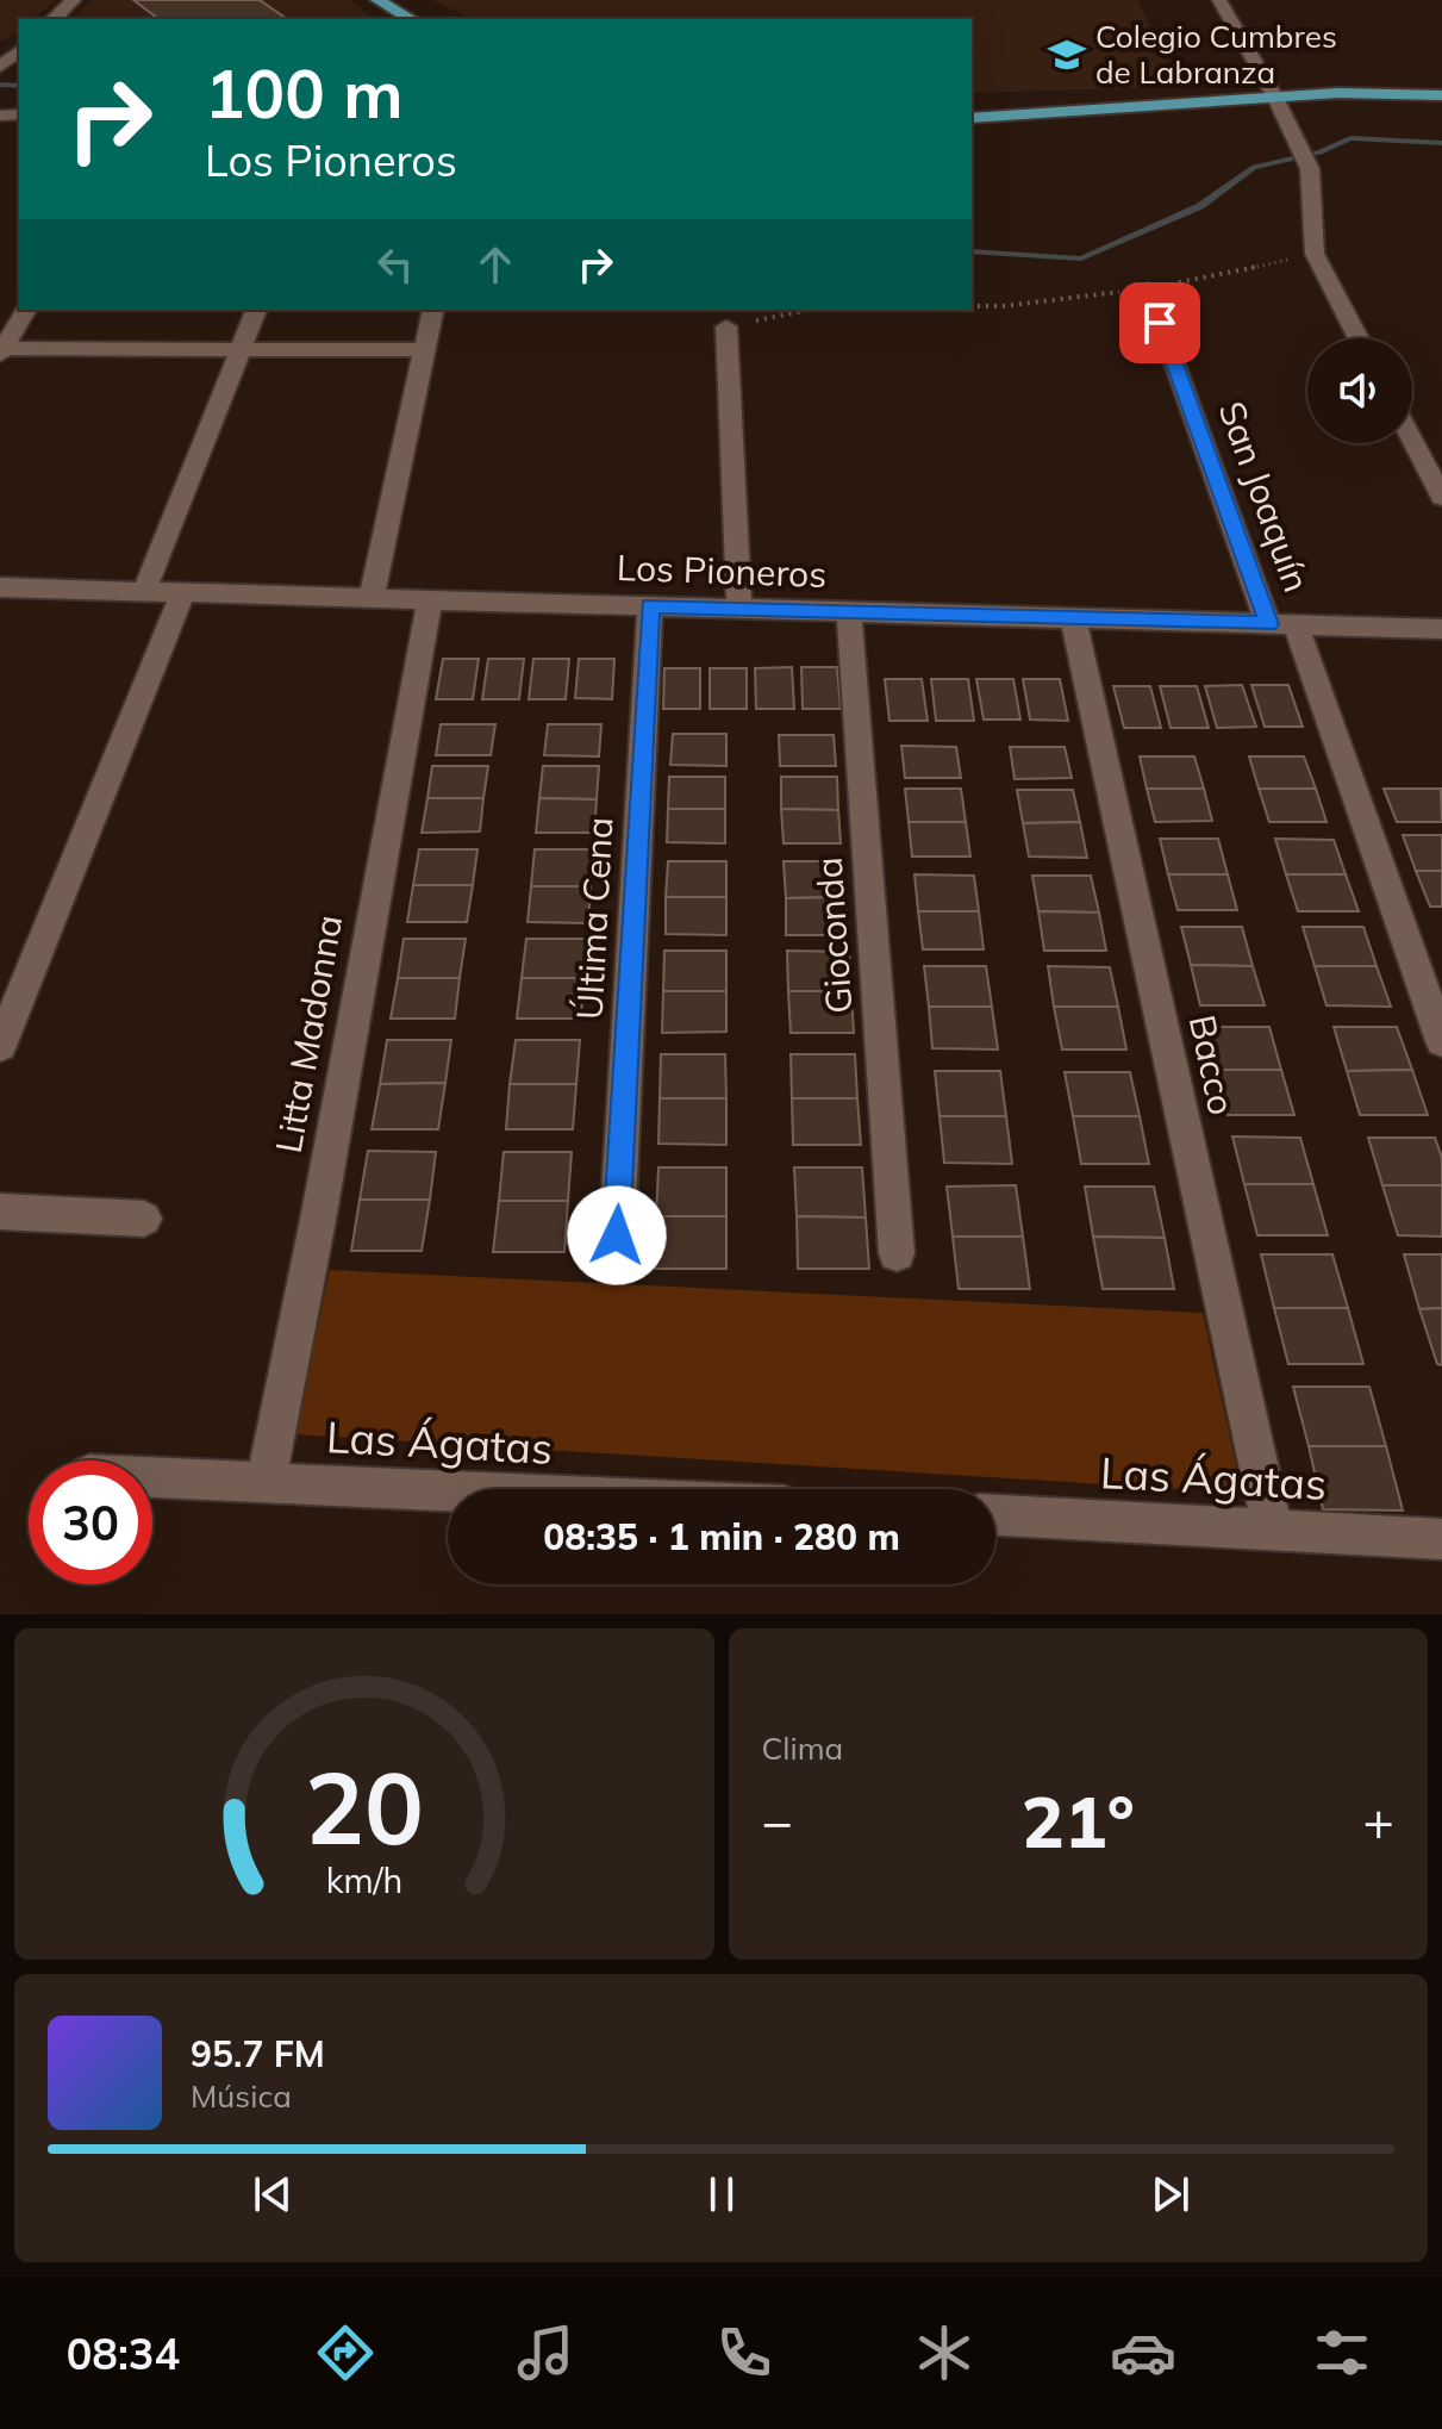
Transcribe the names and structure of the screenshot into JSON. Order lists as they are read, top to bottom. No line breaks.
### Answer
{"streets":{"street":["San Joaquín","Los Pioneros","Última Cena","Gioconda","Litta Madonna","Bacco","Las Ágatas"]},"crossings":[["San Joaquín","Los Pioneros"],["Los Pioneros","Última Cena"],["Los Pioneros","Gioconda"],["Los Pioneros","Litta Madonna"],["Los Pioneros","Bacco"],["Litta Madonna","Las Ágatas"],["Bacco","Las Ágatas"]],"places":{"school or university":["Colegio Cumbres de Labranza"]},"page":{"turn":["100 m","Los Pioneros"],"limit":"30","trip":"08:35 · 1 min · 280 m","tile":"Clima","heat":["−","21°","+"],"song":["95.7 FM","Música"],"tabs":"08:34","gauge":["20","km/h"]}}
